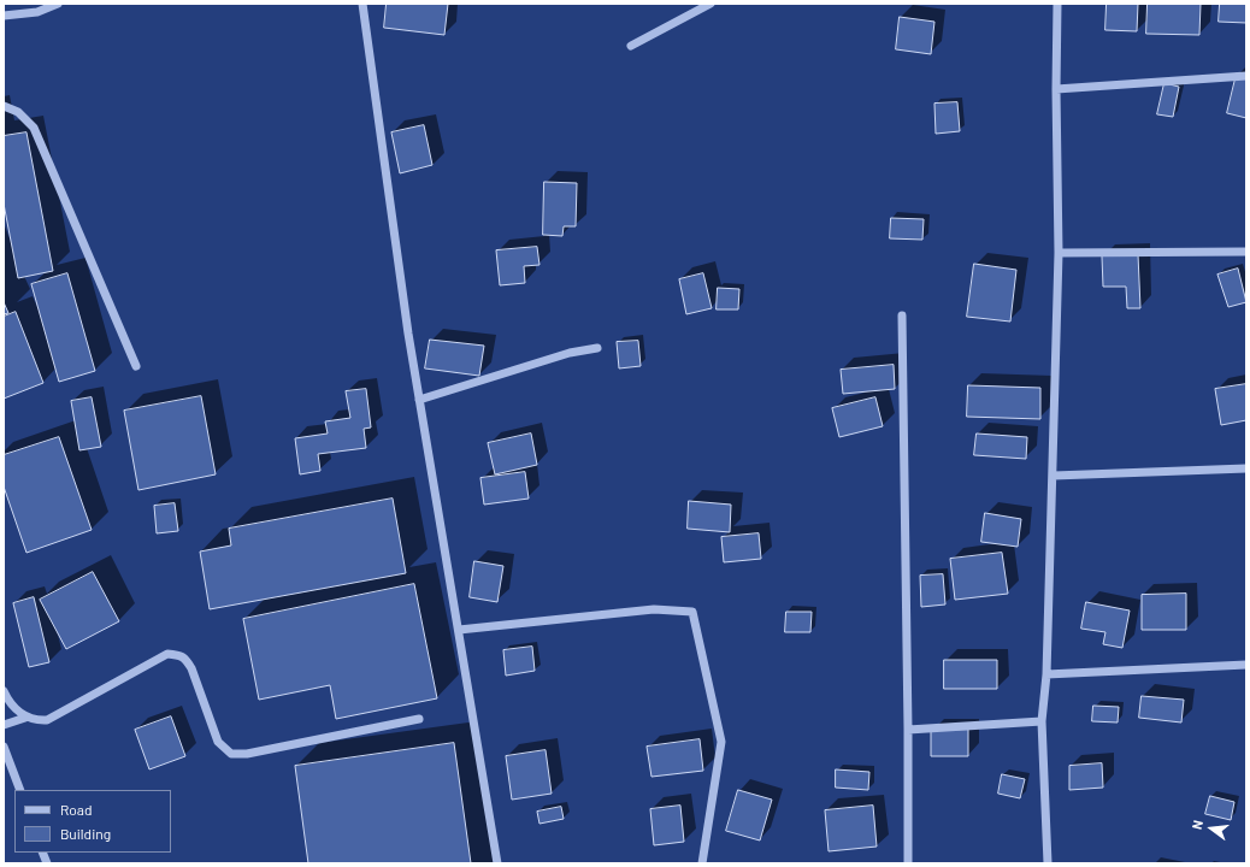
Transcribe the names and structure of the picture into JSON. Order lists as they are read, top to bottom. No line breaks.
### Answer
{"legend":["Road","Building"],"north":"left"}
